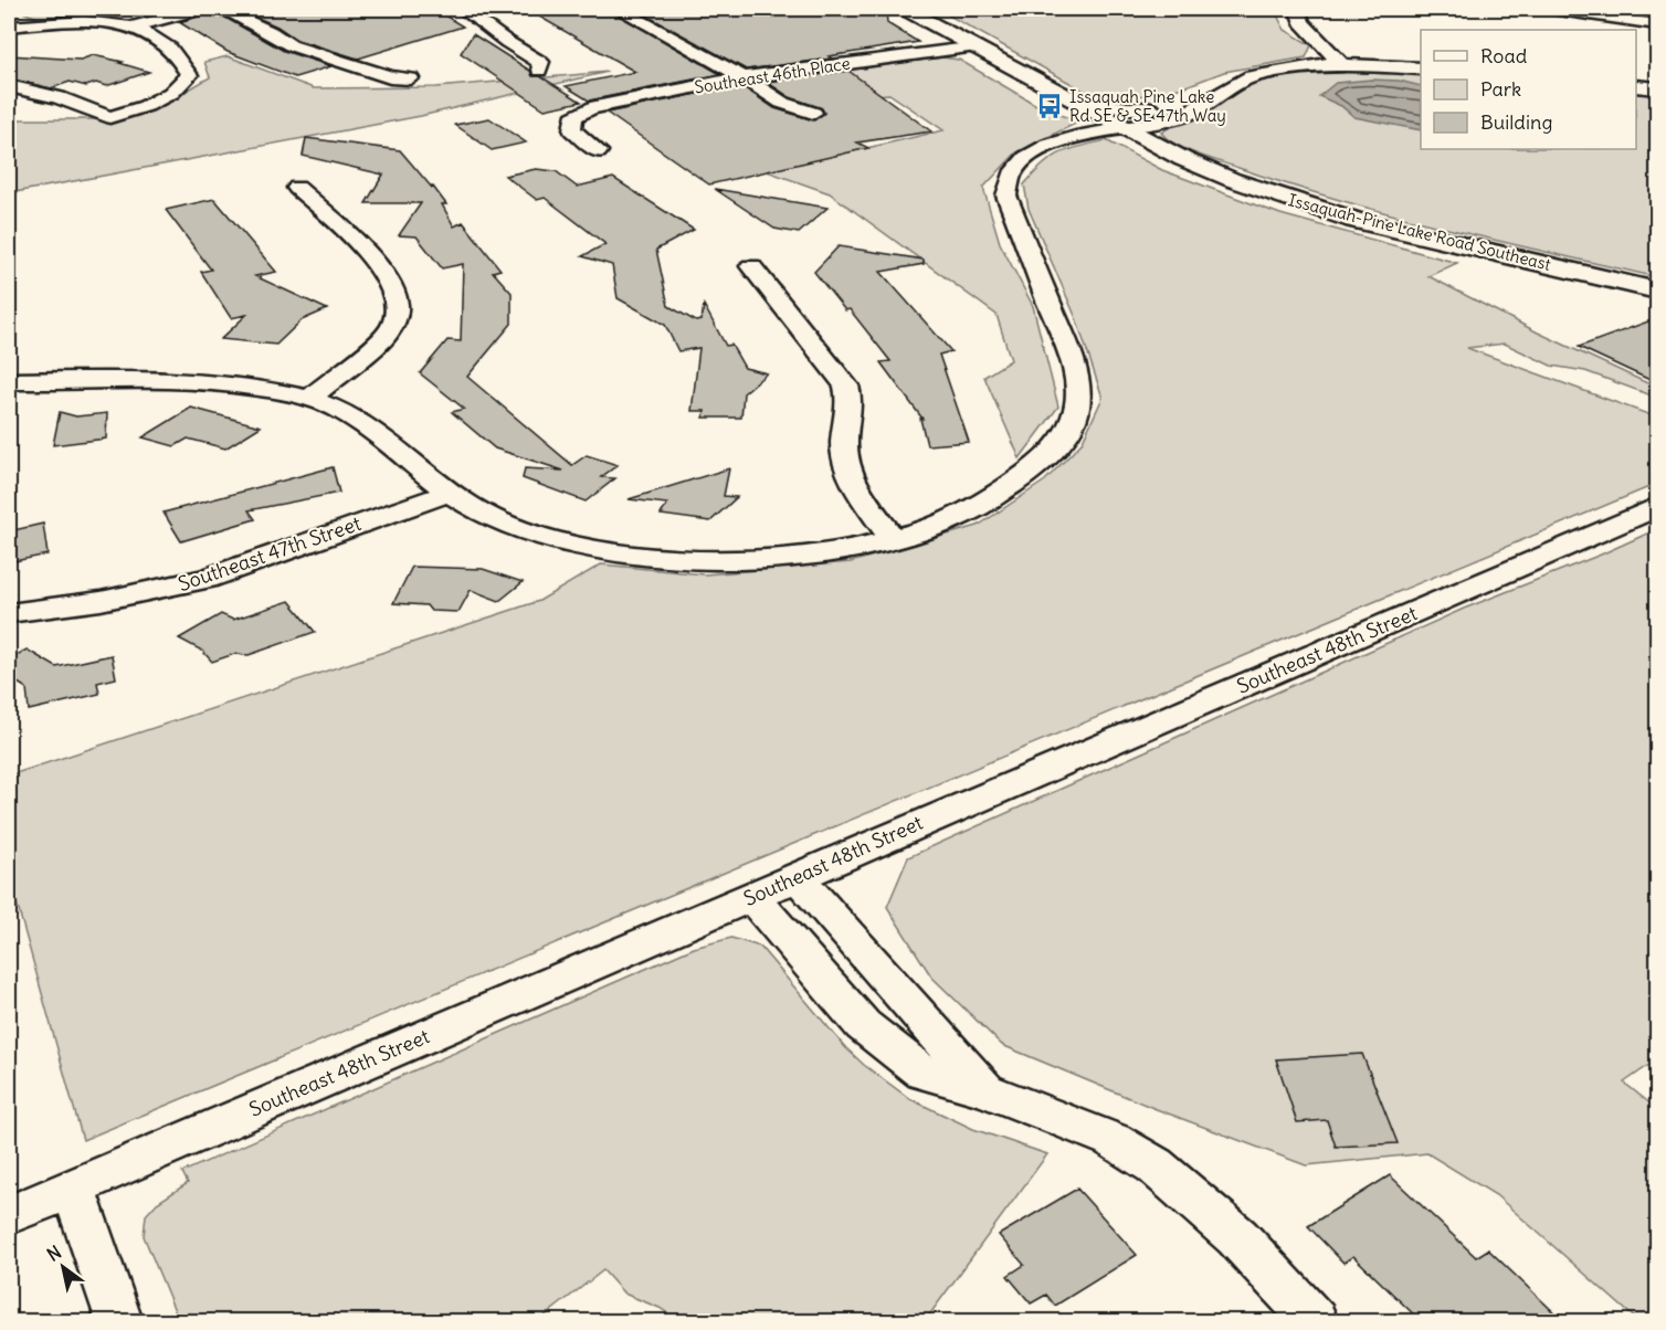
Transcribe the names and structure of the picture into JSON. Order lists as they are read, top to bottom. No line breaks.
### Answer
{"streets":{"main road":["Issaquah-Pine Lake Road Southeast"],"street":["Southeast 46th Place","Southeast 47th Street","Southeast 48th Street"]},"crossings":[["Southeast 46th Place","Issaquah-Pine Lake Road Southeast"]],"places":{"bus stop":["Issaquah Pine Lake Rd SE & SE 47th Way"]},"legend":["Road","Park","Building"],"north":"top left"}
